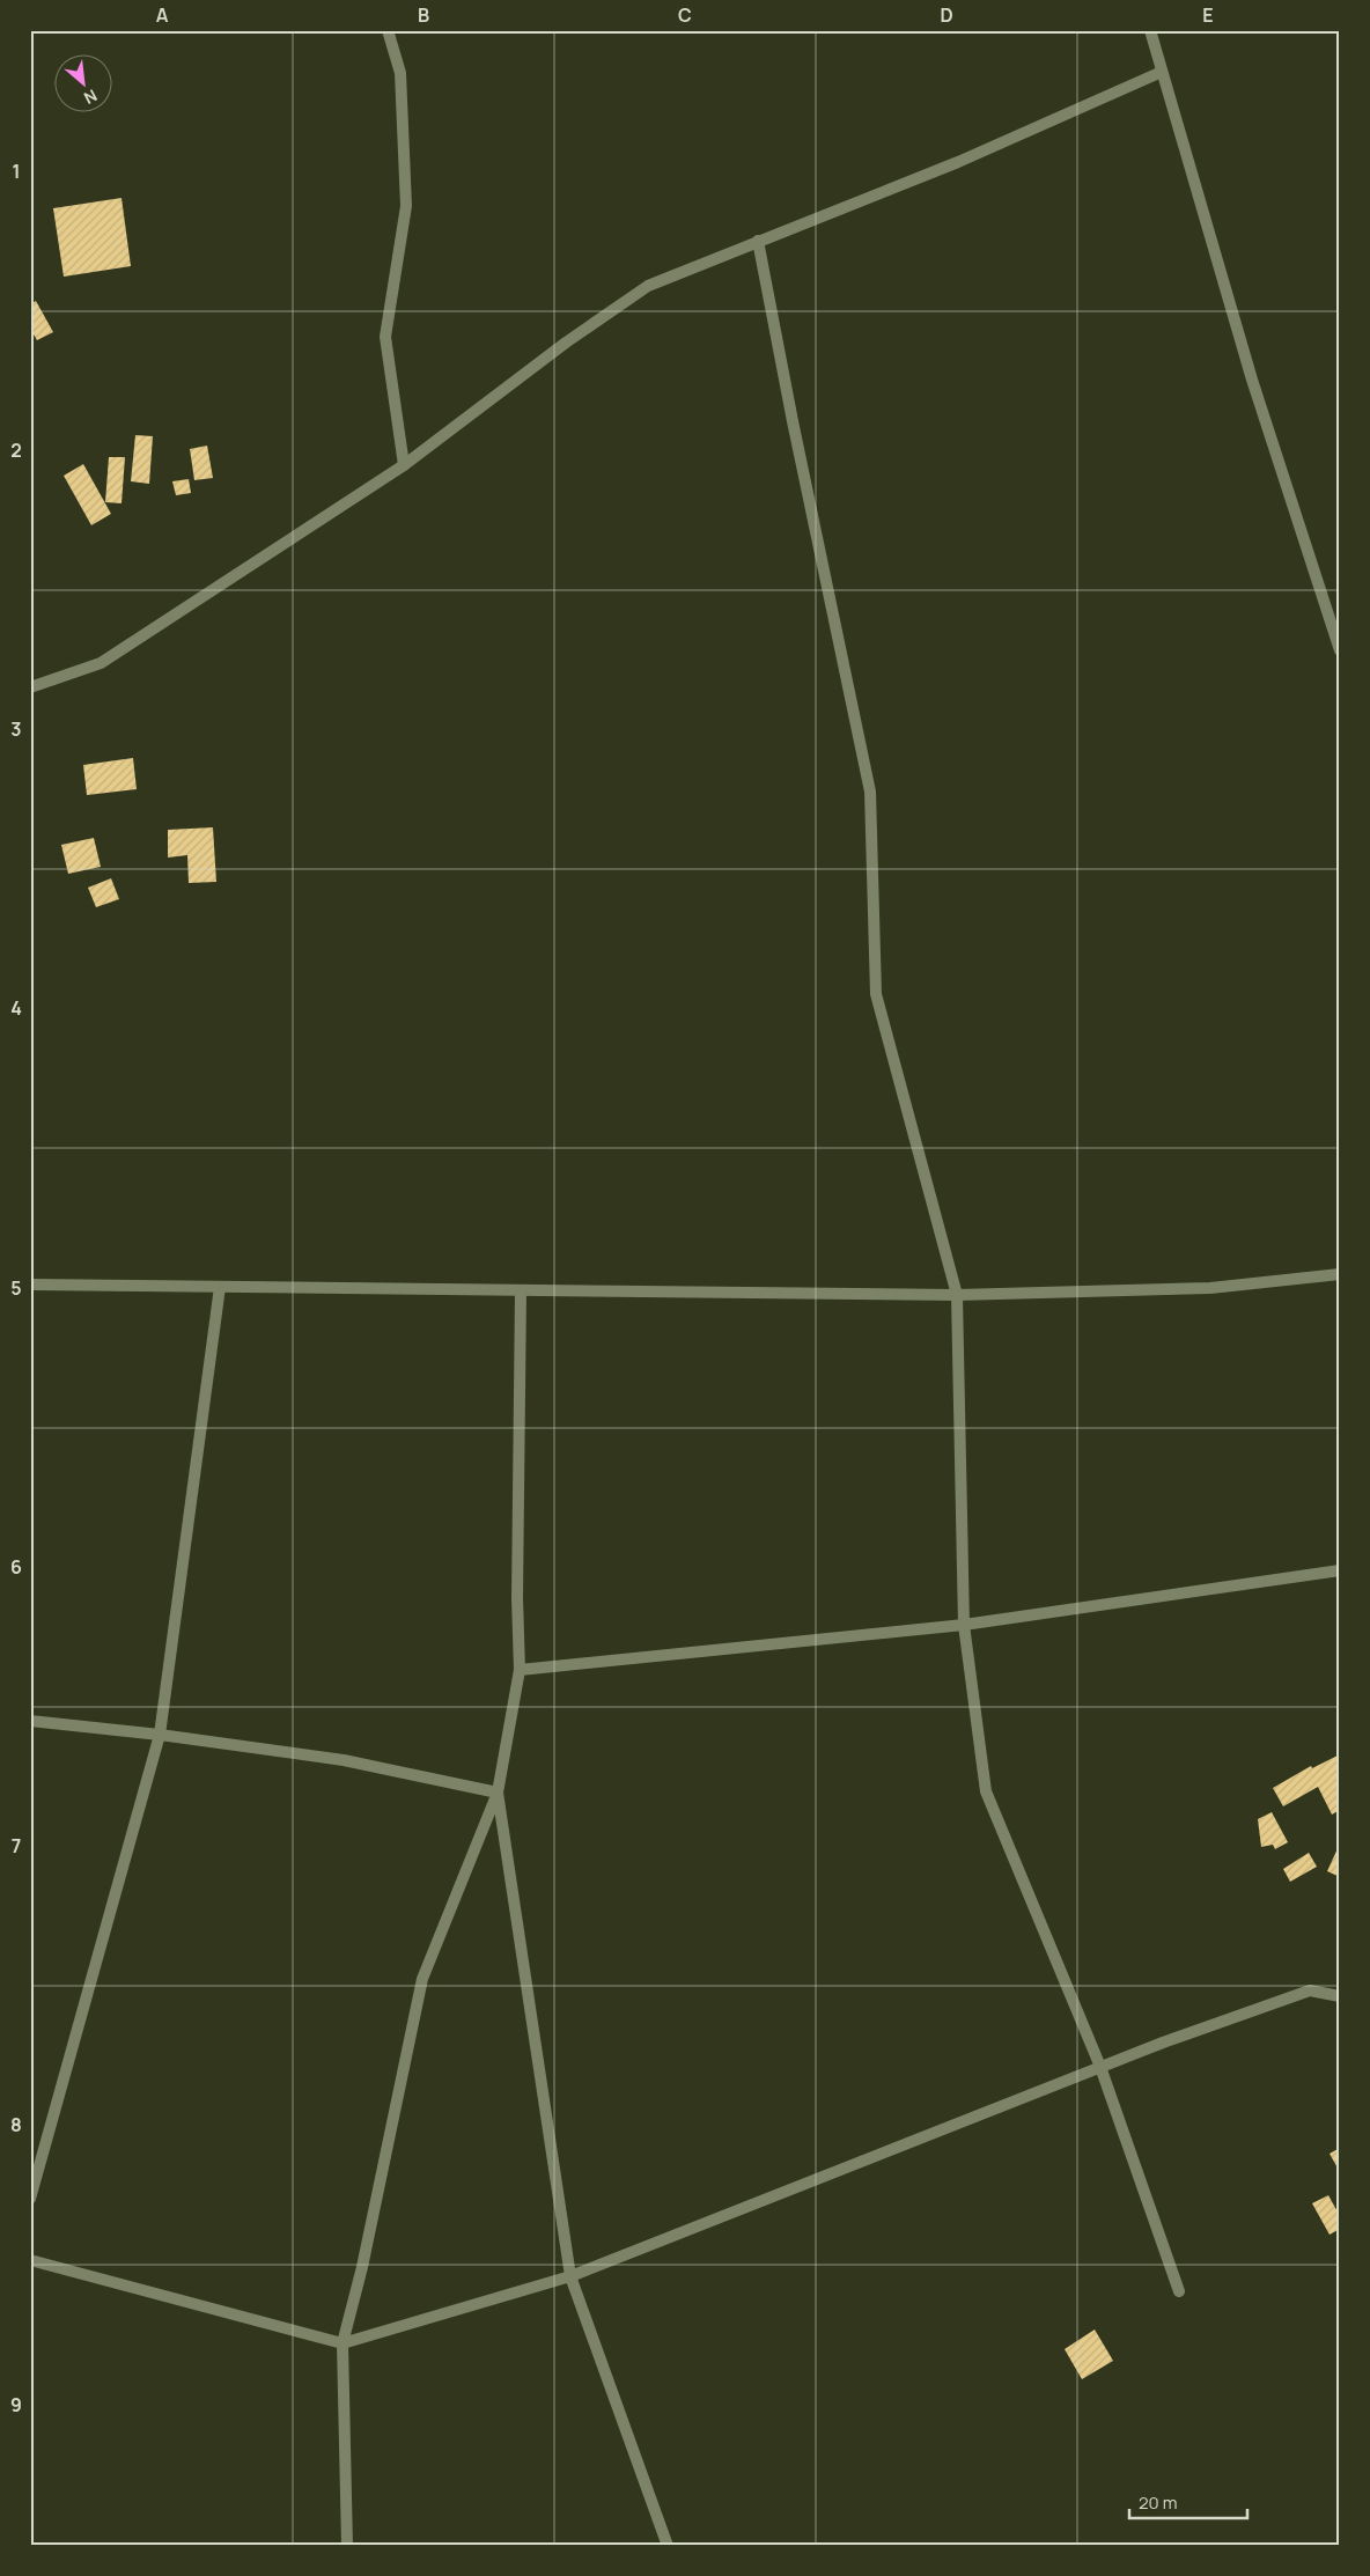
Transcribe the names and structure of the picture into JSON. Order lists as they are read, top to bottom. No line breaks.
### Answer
{"scale_bar":"20 m","north":"bottom right","grid":{"columns":["A","B","C","D","E"],"rows":["1","2","3","4","5","6","7","8","9"]}}
